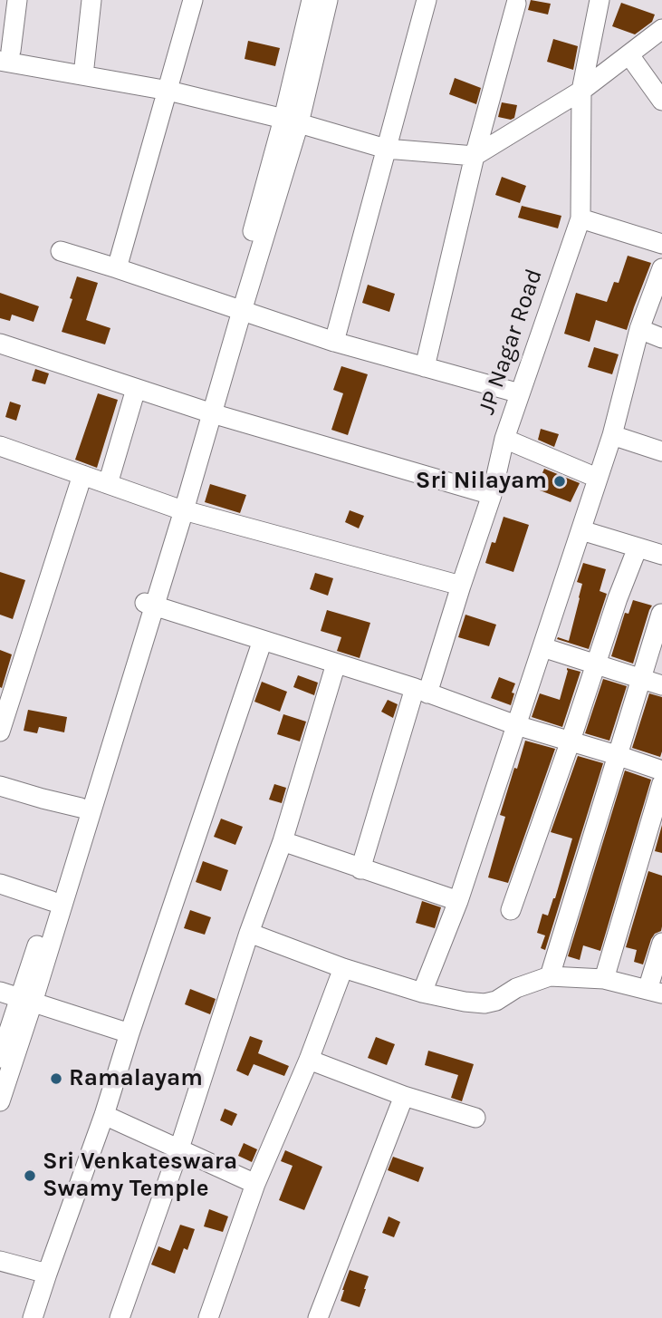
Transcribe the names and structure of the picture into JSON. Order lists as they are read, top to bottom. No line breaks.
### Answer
{"streets":{"street":["JP Nagar Road"]},"places":["Sri Nilayam","Ramalayam","Sri Venkateswara Swamy Temple"]}
